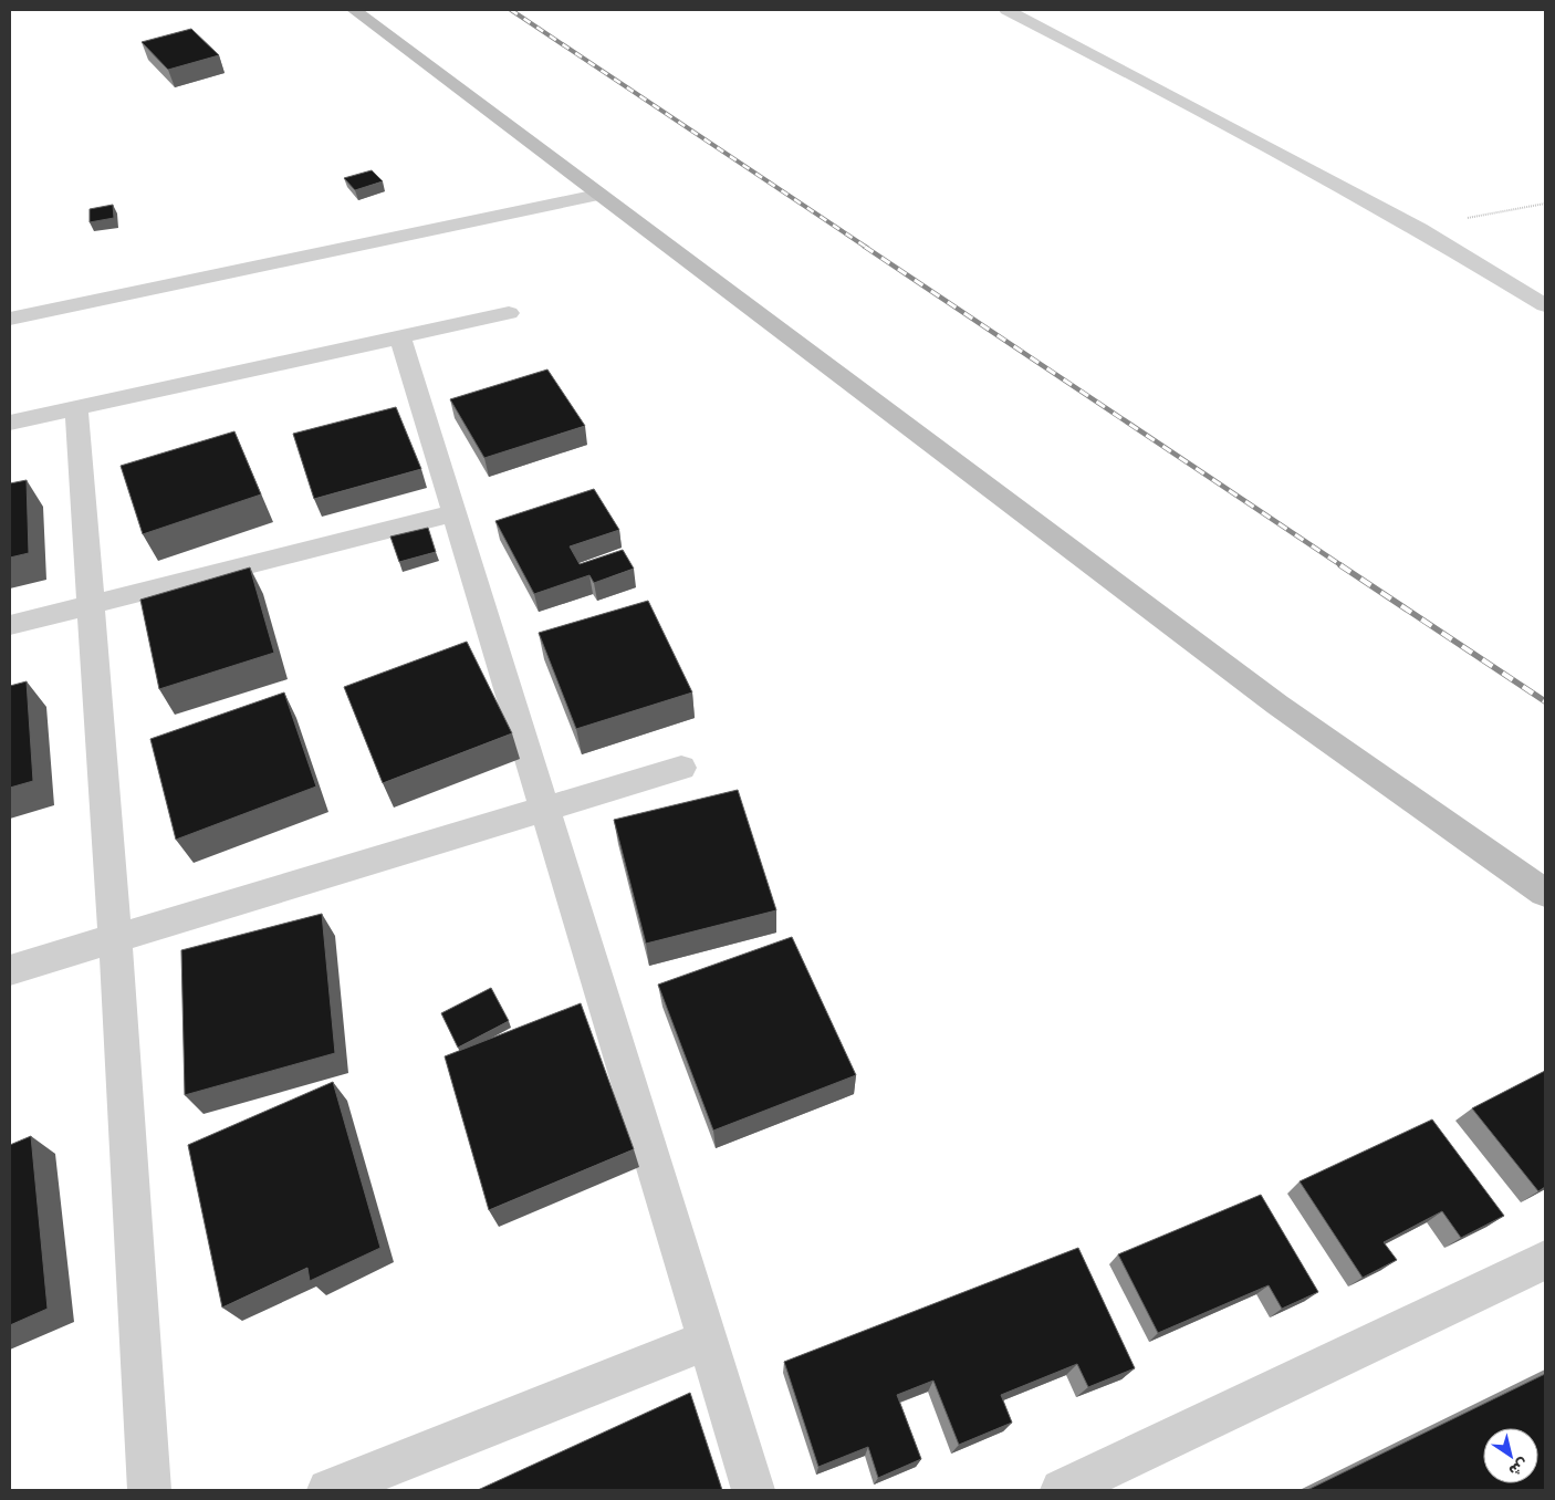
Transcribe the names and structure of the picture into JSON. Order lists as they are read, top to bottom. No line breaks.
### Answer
{"north":"bottom right"}
